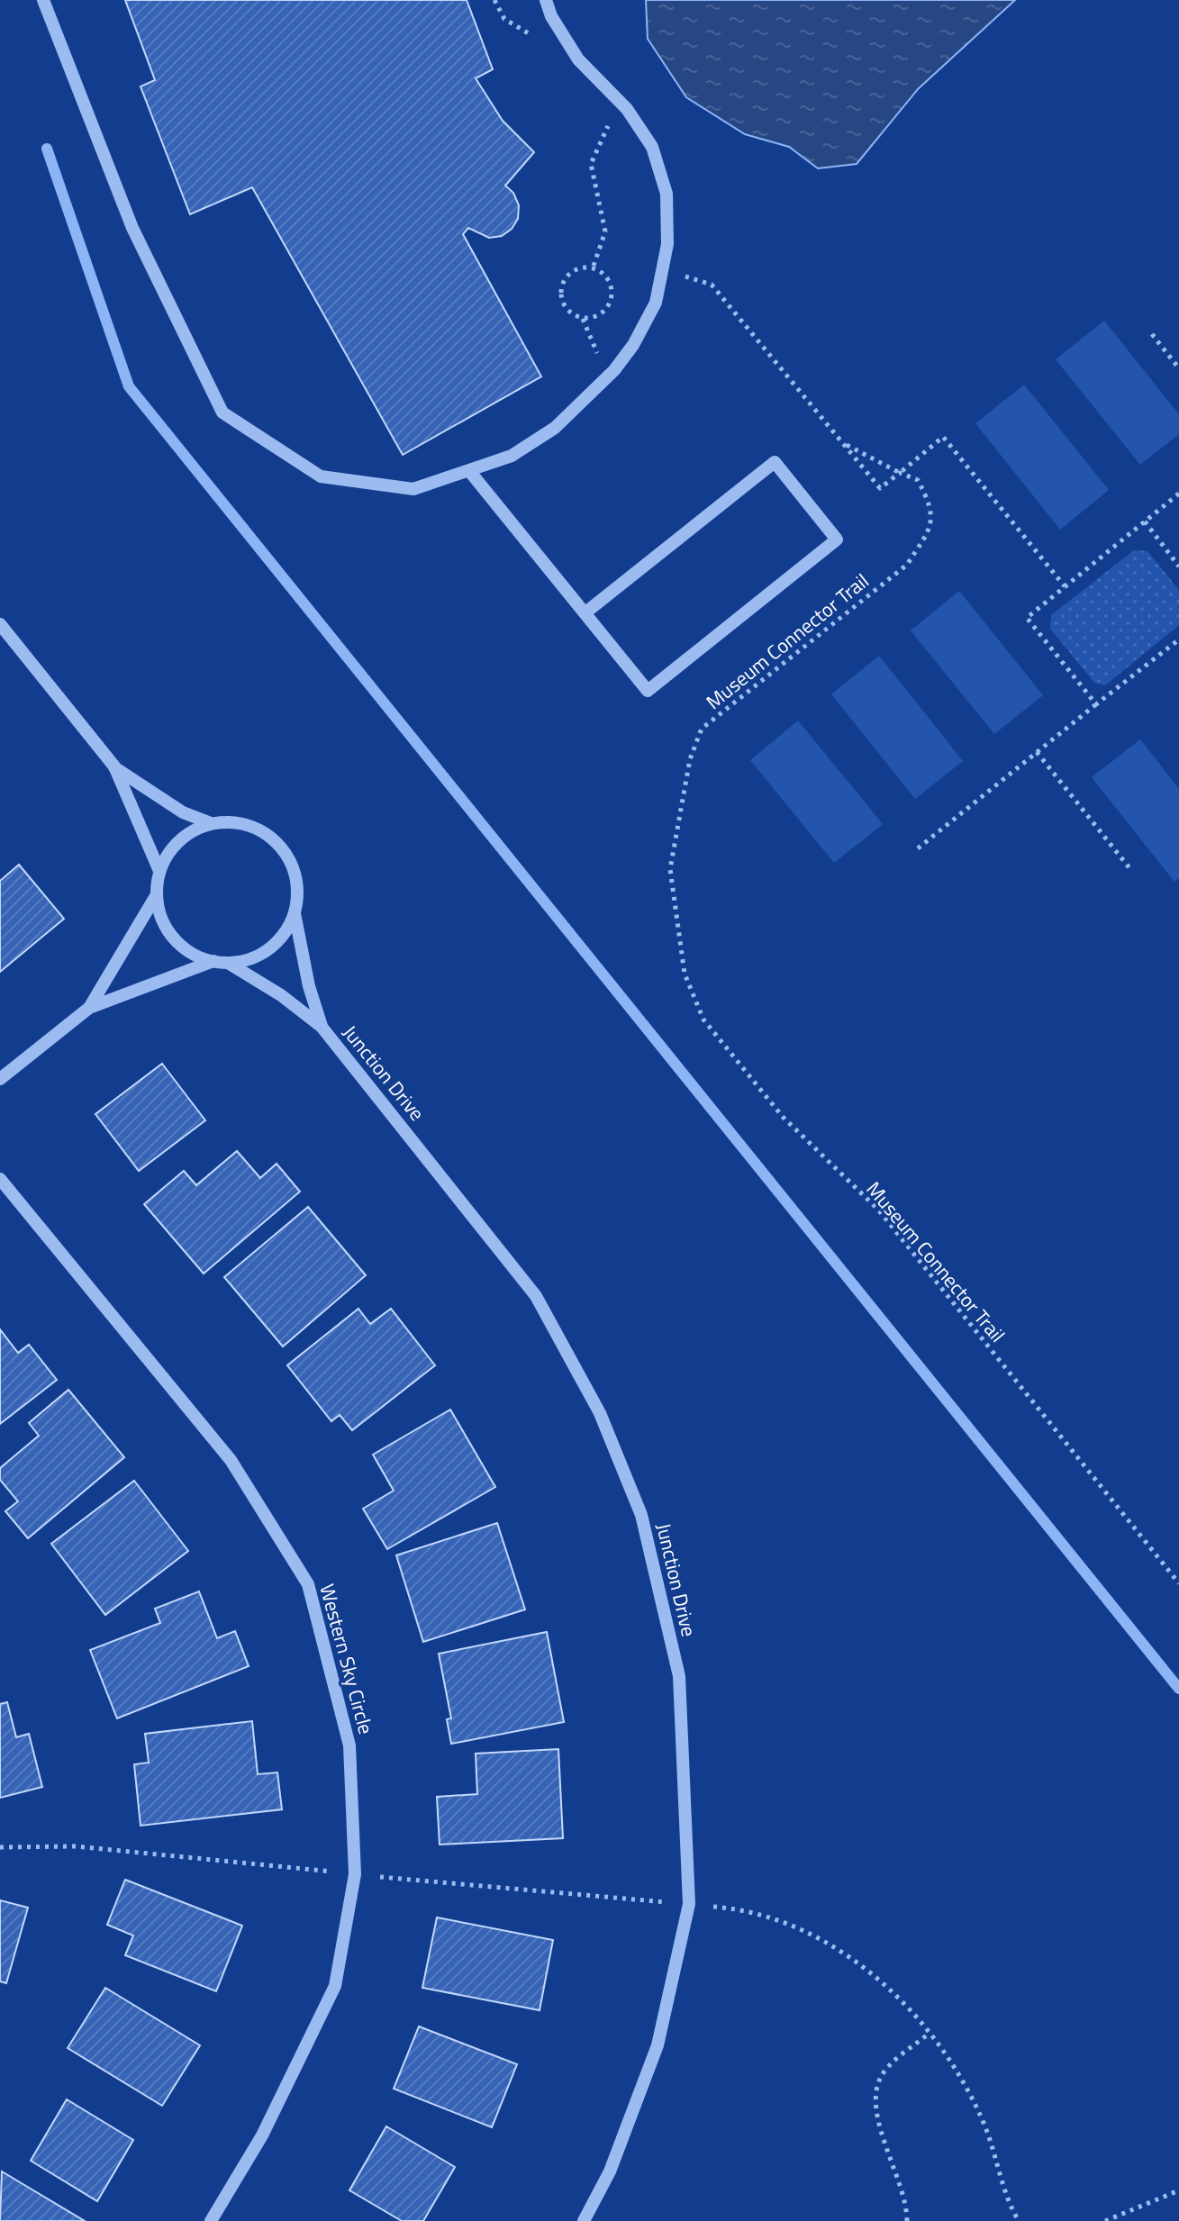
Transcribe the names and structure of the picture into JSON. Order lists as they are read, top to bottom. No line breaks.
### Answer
{"streets":{"street":["Junction Drive","Western Sky Circle"],"path":["Museum Connector Trail"]}}
